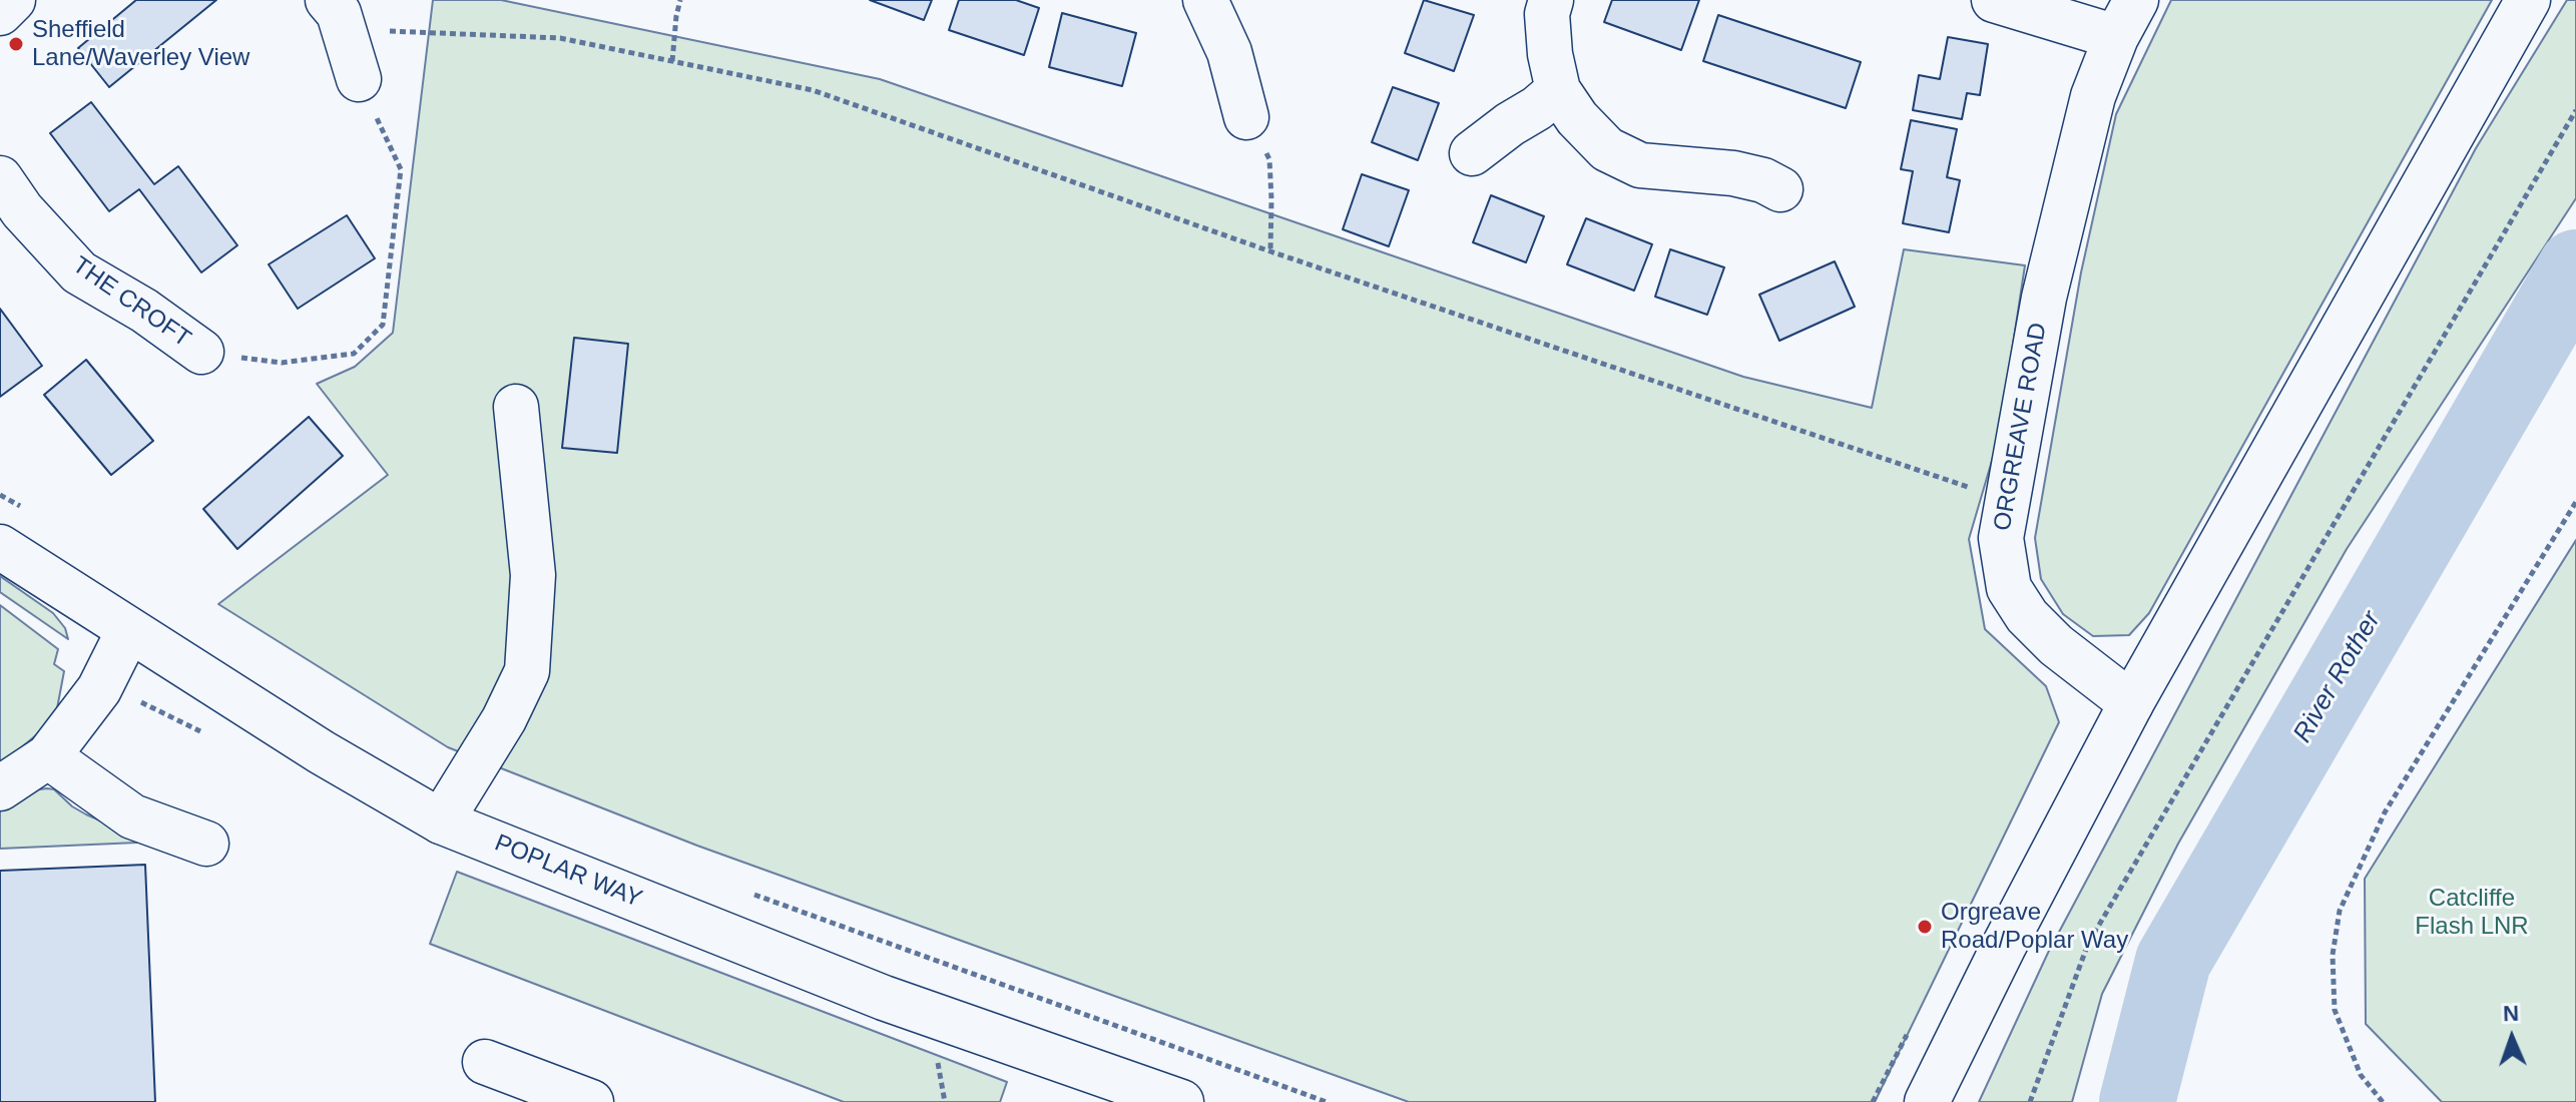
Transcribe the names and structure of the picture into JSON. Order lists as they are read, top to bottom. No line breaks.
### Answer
{"streets":{"main road":["THE CROFT","ORGREAVE ROAD","POPLAR WAY"]},"water":["River Rother"],"parks":["Catcliffe Flash LNR"],"places":["Sheffield Lane/Waverley View","Orgreave Road/Poplar Way"],"north":"top"}
